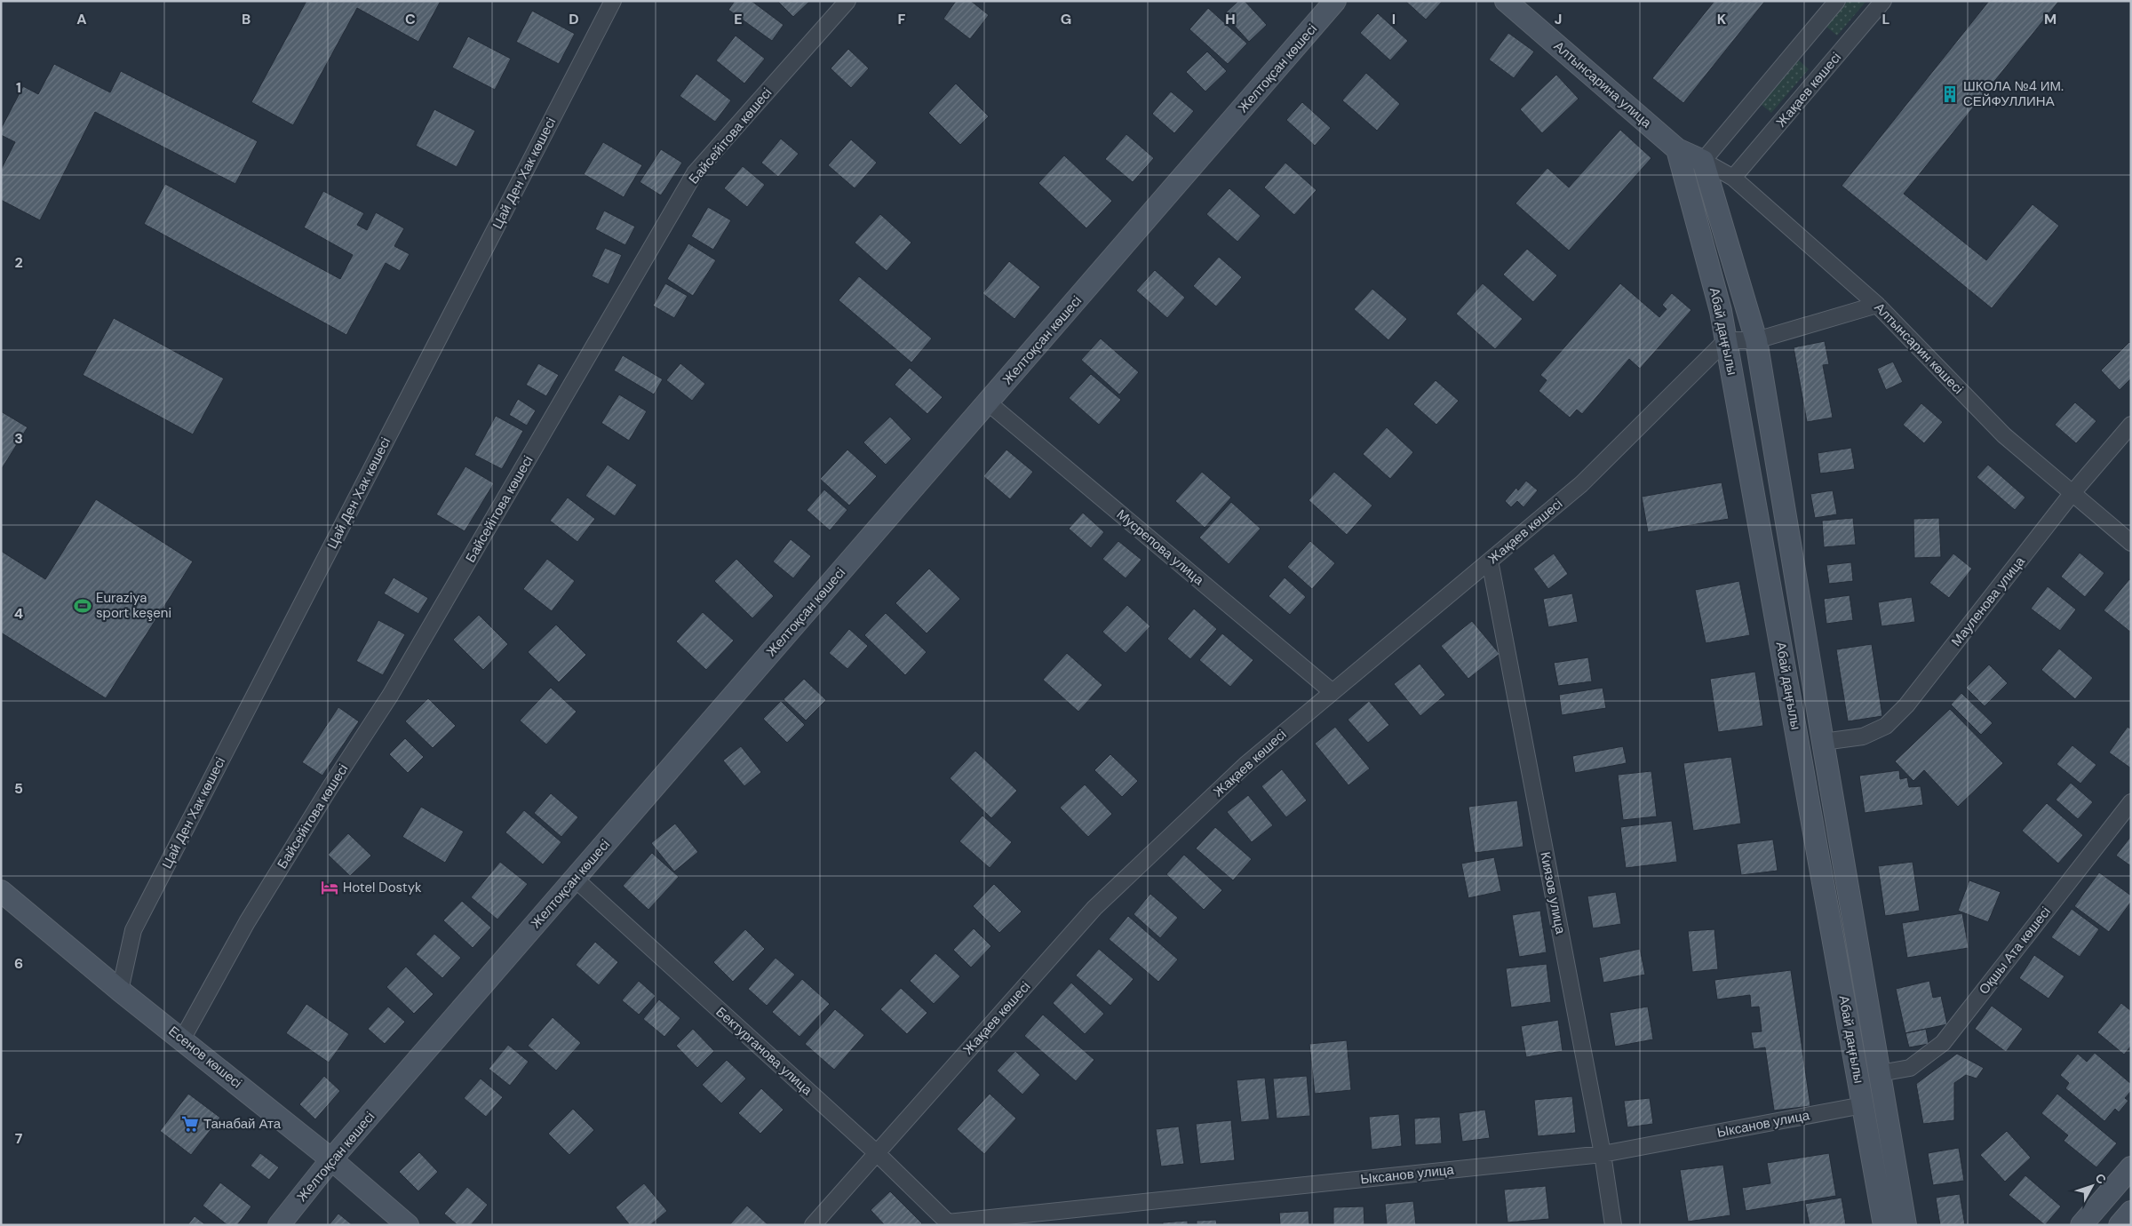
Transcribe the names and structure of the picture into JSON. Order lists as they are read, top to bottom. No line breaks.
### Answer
{"streets":{"street":["Желтоқсан көшесі","Алтынсарина улица","Жақаев көшесі","Байсейітова көшесі","Цай Ден Хак көшесі","Абай даңғылы","Алтынсарин көшесі","Мусрепова улица","Мауленова улица","Киязов улица","Оқшы Ата көшесі","Бектурганова улица","Есенов көшесі","Ыксанов улица"]},"crossings":[["Желтоқсан көшесі","Мусрепова улица"],["Желтоқсан көшесі","Бектурганова улица"],["Желтоқсан көшесі","Есенов көшесі"],["Алтынсарина улица","Абай даңғылы"],["Алтынсарина улица","Алтынсарин көшесі"],["Жақаев көшесі","Абай даңғылы"],["Жақаев көшесі","Алтынсарин көшесі"],["Жақаев көшесі","Мусрепова улица"],["Жақаев көшесі","Киязов улица"],["Жақаев көшесі","Бектурганова улица"],["Байсейітова көшесі","Есенов көшесі"],["Цай Ден Хак көшесі","Есенов көшесі"],["Абай даңғылы","Алтынсарин көшесі"],["Абай даңғылы","Мауленова улица"],["Абай даңғылы","Оқшы Ата көшесі"],["Абай даңғылы","Ыксанов улица"],["Алтынсарин көшесі","Мауленова улица"],["Киязов улица","Ыксанов улица"],["Бектурганова улица","Ыксанов улица"]],"places":{"building":["ШКОЛА №4 ИМ. СЕЙФУЛЛИНА"],"sports":["Euraziya sport keşeni"],"hotel":["Hotel Dostyk"],"supermarket":["Танабай Ата"]},"north":"top right","grid":{"columns":["A","B","C","D","E","F","G","H","I","J","K","L","M"],"rows":["1","2","3","4","5","6","7"]}}
